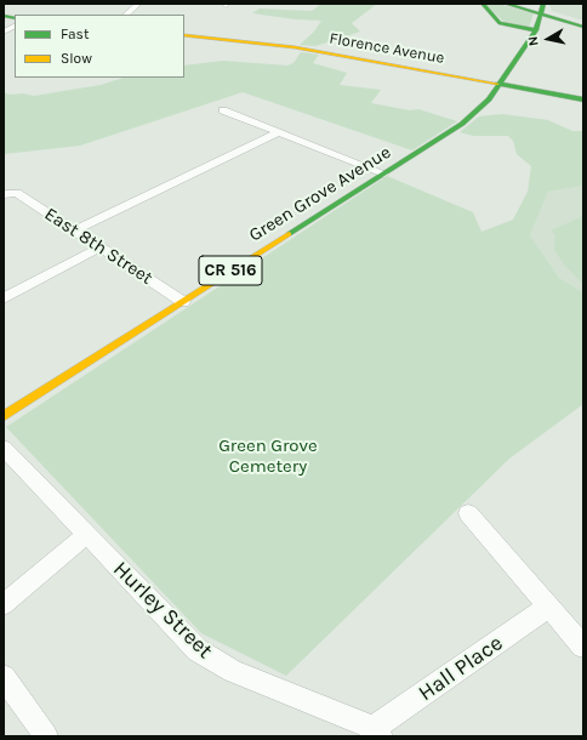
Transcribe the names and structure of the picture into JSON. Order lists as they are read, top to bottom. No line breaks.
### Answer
{"streets":{"main road":["Florence Avenue","Green Grove Avenue","CR 516"],"street":["East 8th Street","Hurley Street","Hall Place"]},"crossings":[["Florence Avenue","Green Grove Avenue"],["Florence Avenue","CR 516"],["Green Grove Avenue","East 8th Street"],["Green Grove Avenue","CR 516"],["Hurley Street","Hall Place"]],"parks":["Green Grove Cemetery"],"legend":["Fast","Slow"],"north":"left"}
